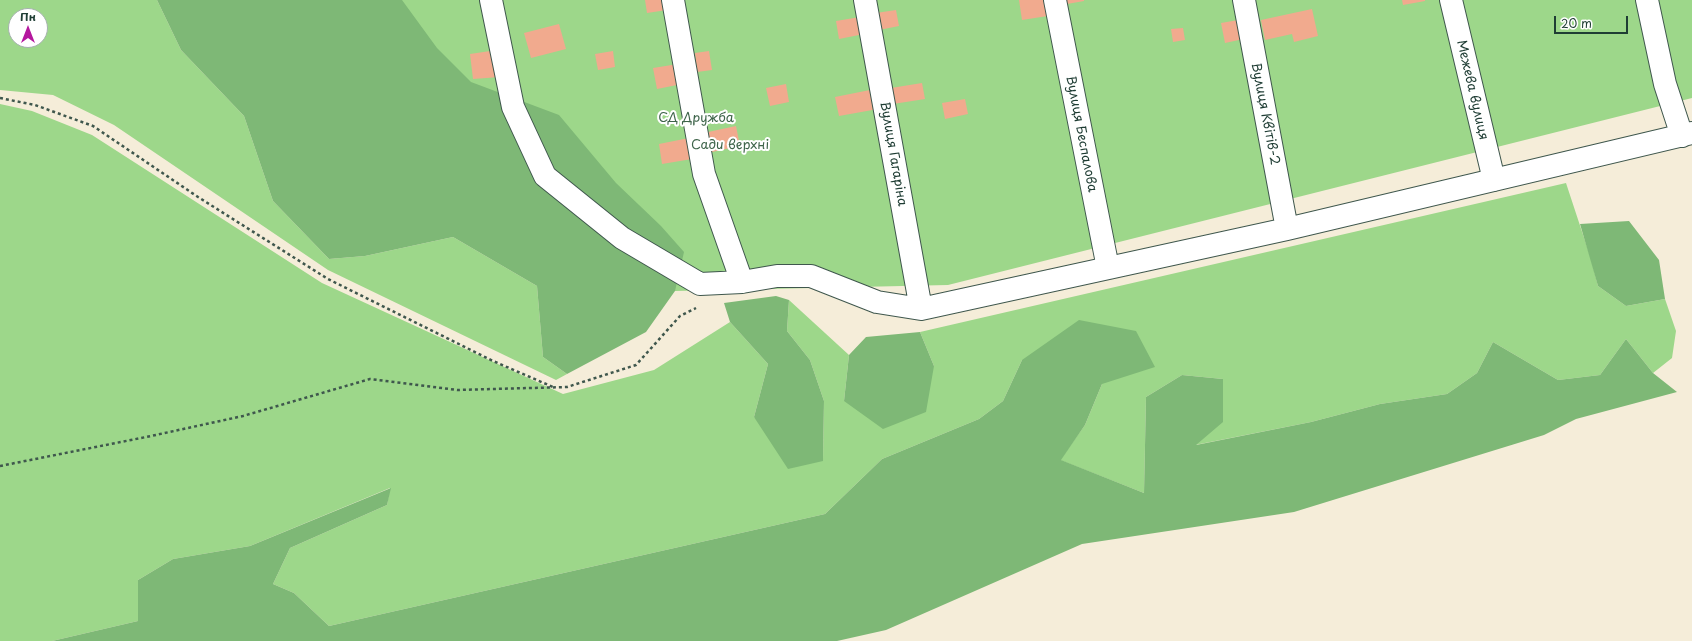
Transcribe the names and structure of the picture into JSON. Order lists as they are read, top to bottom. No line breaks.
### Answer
{"streets":{"street":["Межева вулиця","Вулиця Квітів-2","Вулиця Беспалова","Вулиця Гагаріна"]},"parks":["СД Дружба","Сади верхні"],"scale_bar":"20 m","north":"top"}
